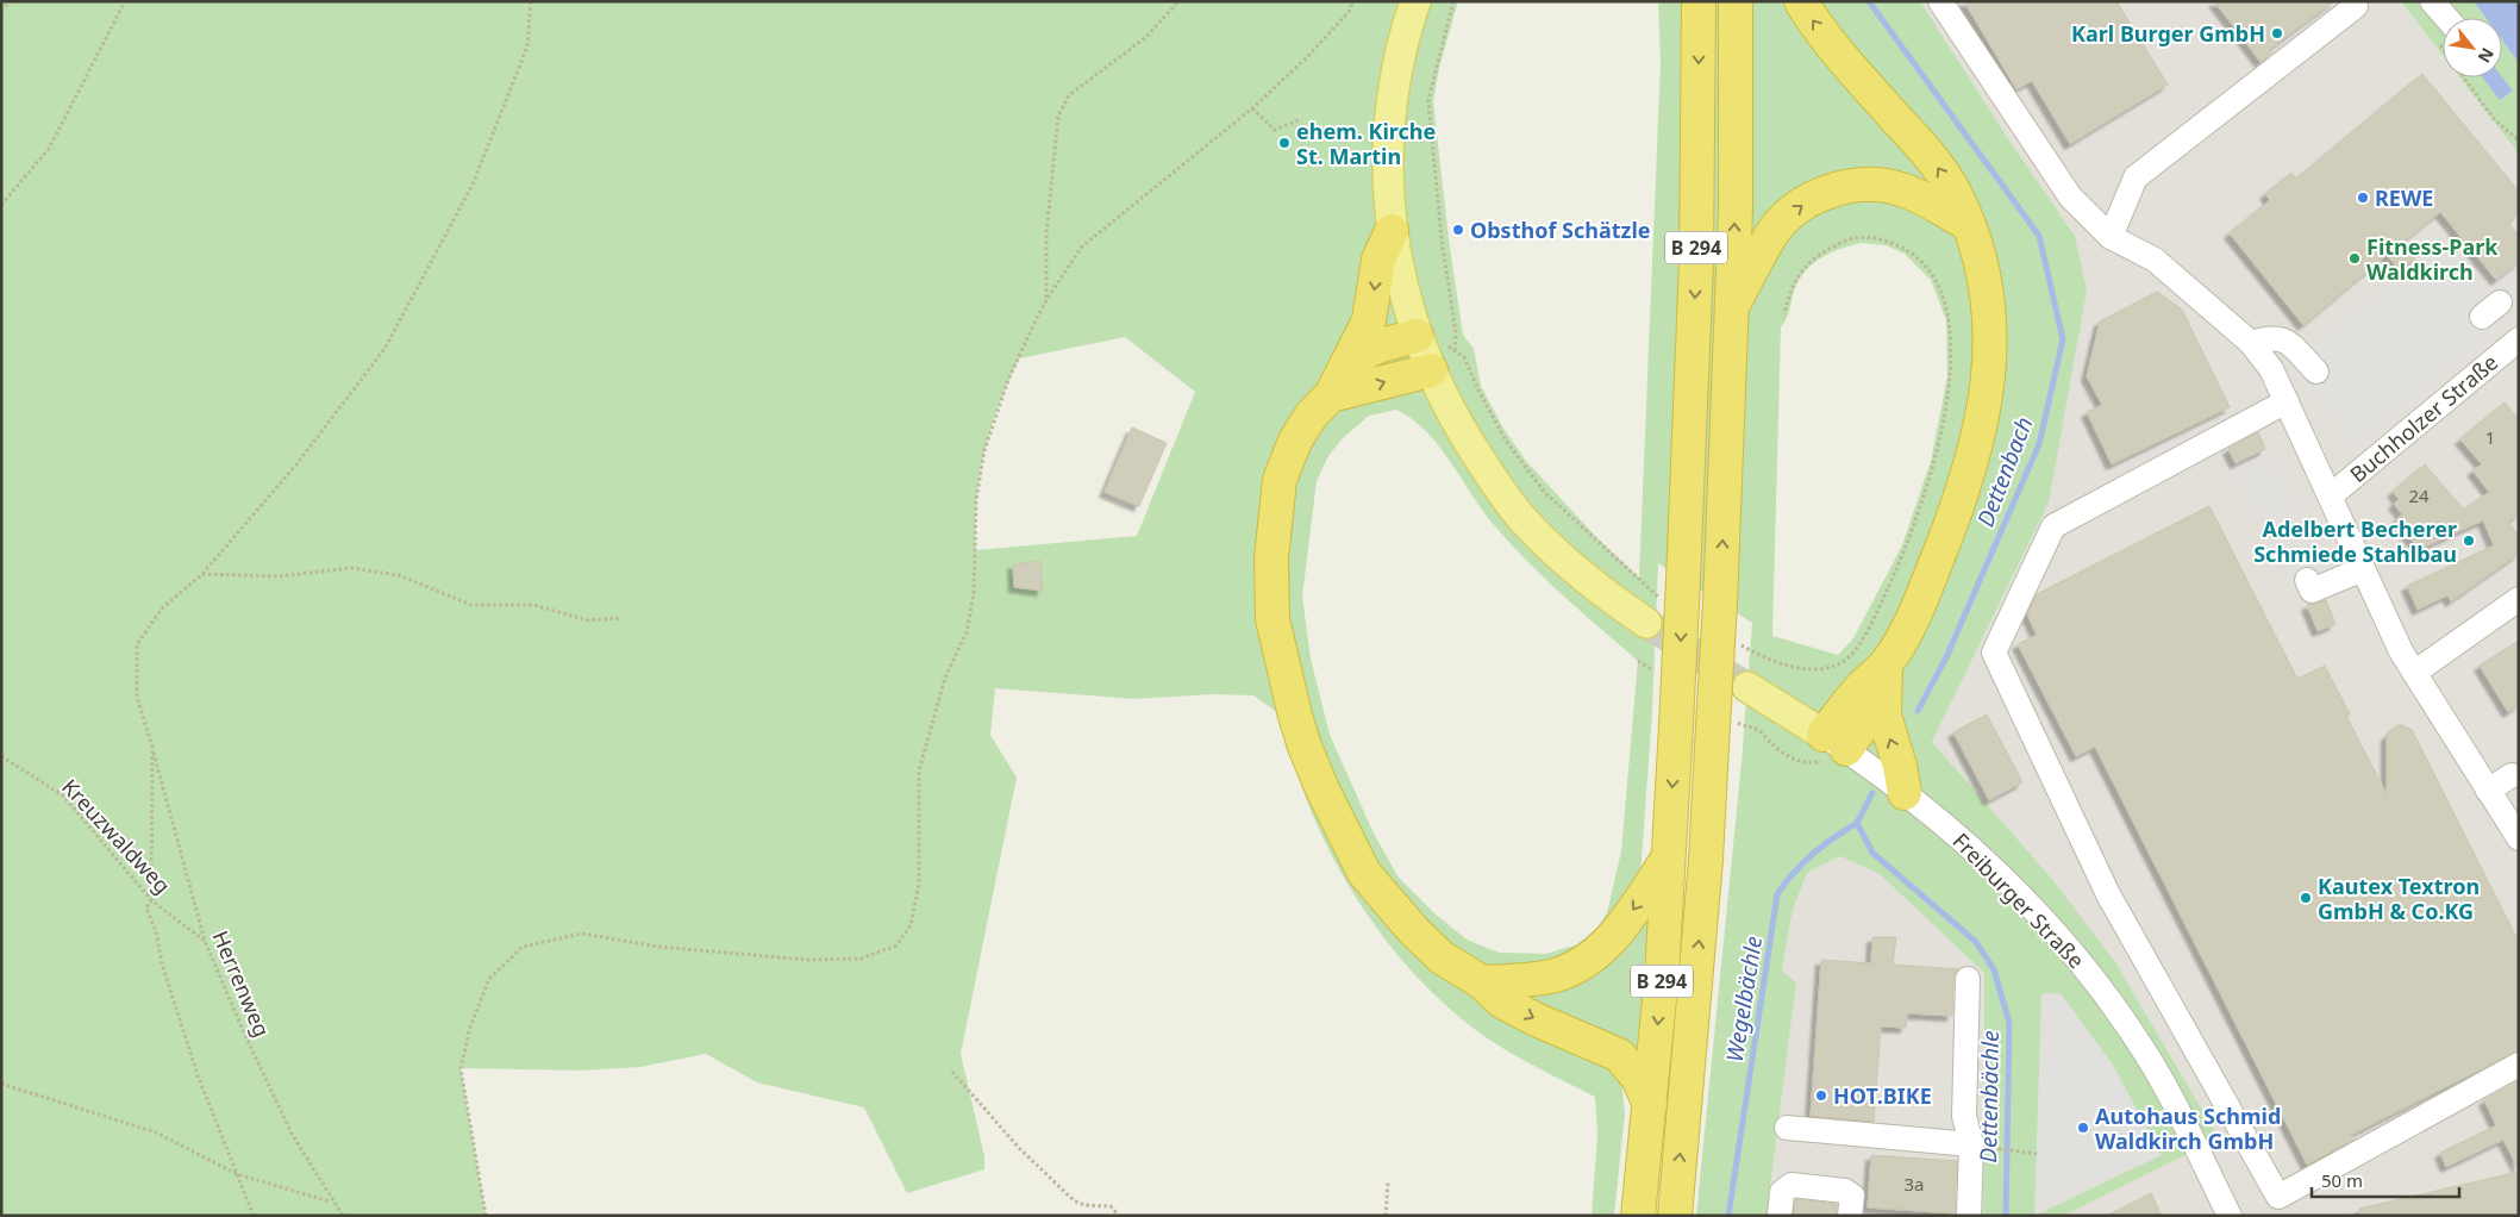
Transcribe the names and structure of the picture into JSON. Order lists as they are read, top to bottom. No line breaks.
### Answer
{"streets":{"highway":["B 294"],"main road":["Freiburger Straße"],"street":["Buchholzer Straße"],"path":["Kreuzwaldweg","Herrenweg"]},"crossings":[["Kreuzwaldweg","Herrenweg"]],"water":["Dettenbach","Wegelbächle","Dettenbächle"],"places":["Karl Burger GmbH","ehem. Kirche St. Martin","REWE","Obsthof Schätzle","Fitness-Park Waldkirch","Adelbert Becherer Schmiede Stahlbau","Kautex Textron GmbH & Co.KG","HOT.BIKE","Autohaus Schmid Waldkirch GmbH"],"house_numbers":["1","24","3a"],"scale_bar":"50 m","north":"bottom right"}
